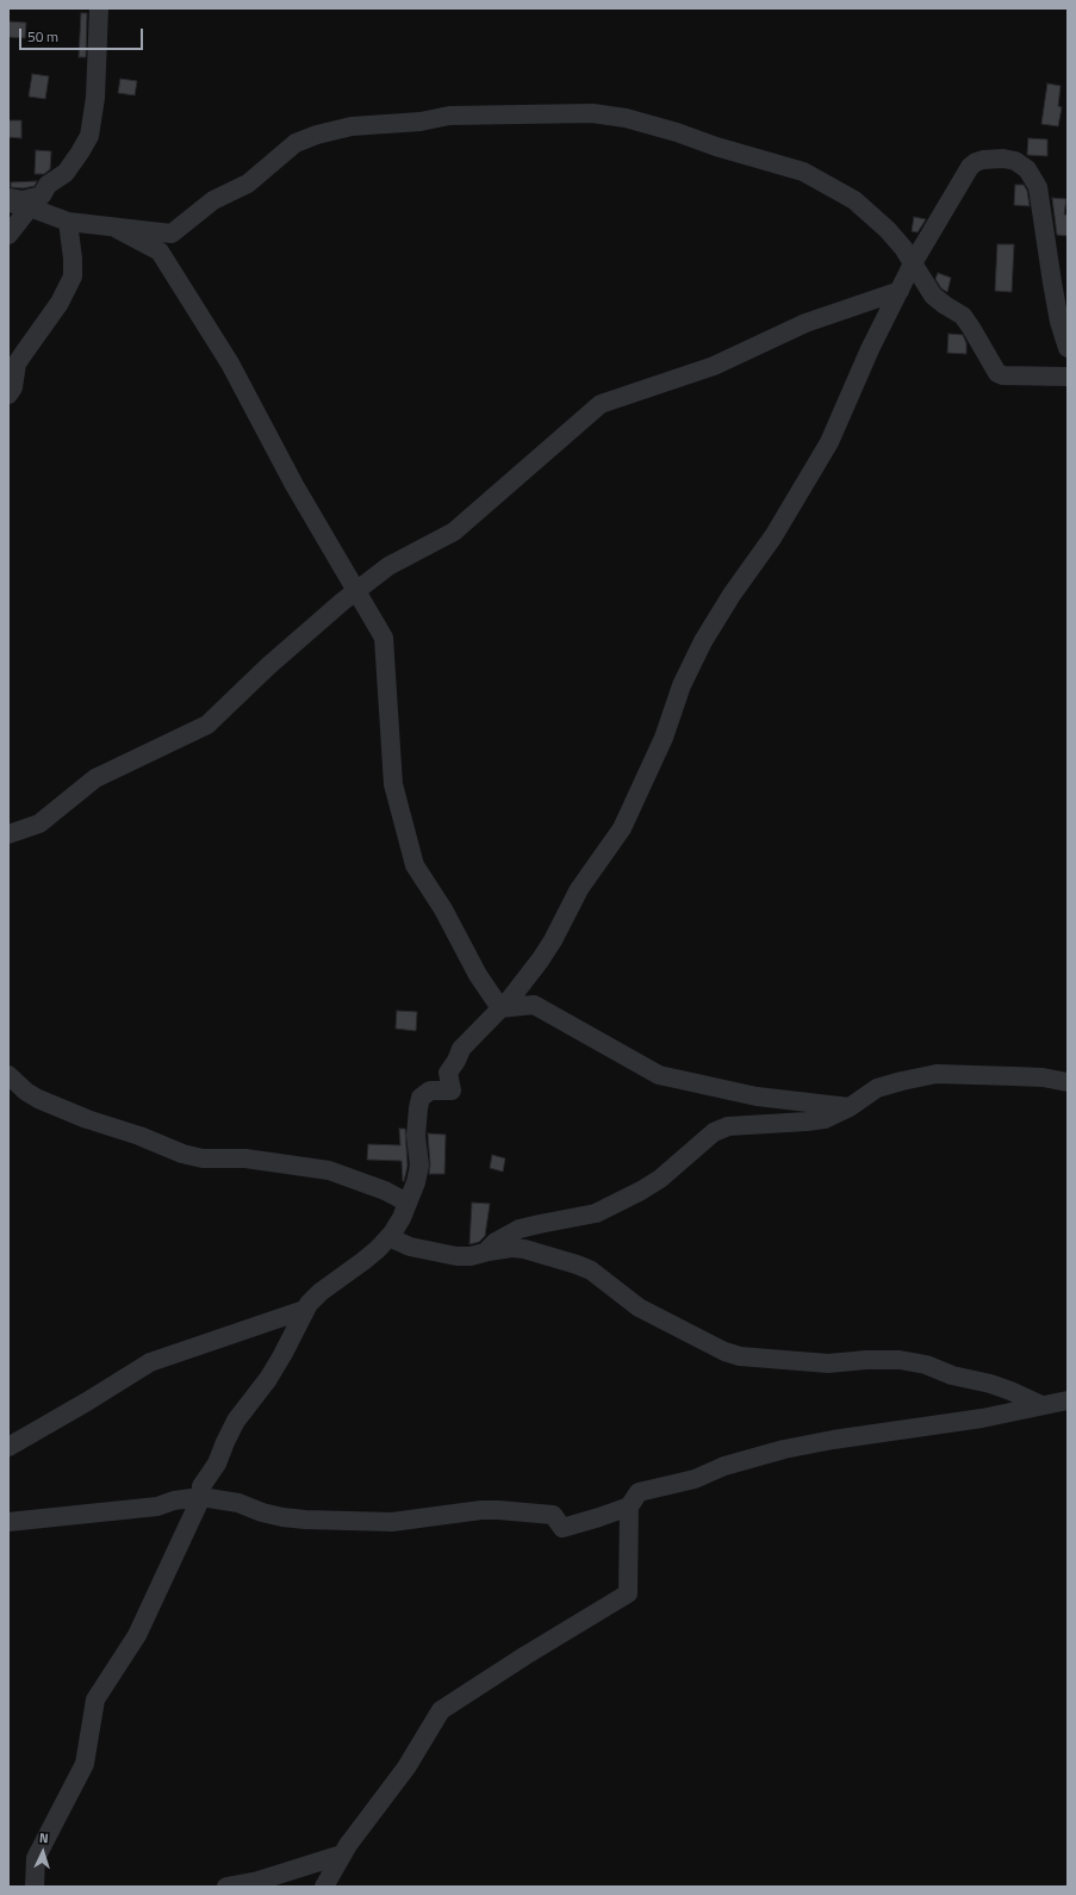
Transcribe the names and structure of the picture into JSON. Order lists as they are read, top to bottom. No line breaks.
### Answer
{"scale_bar":"50 m","north":"top"}
